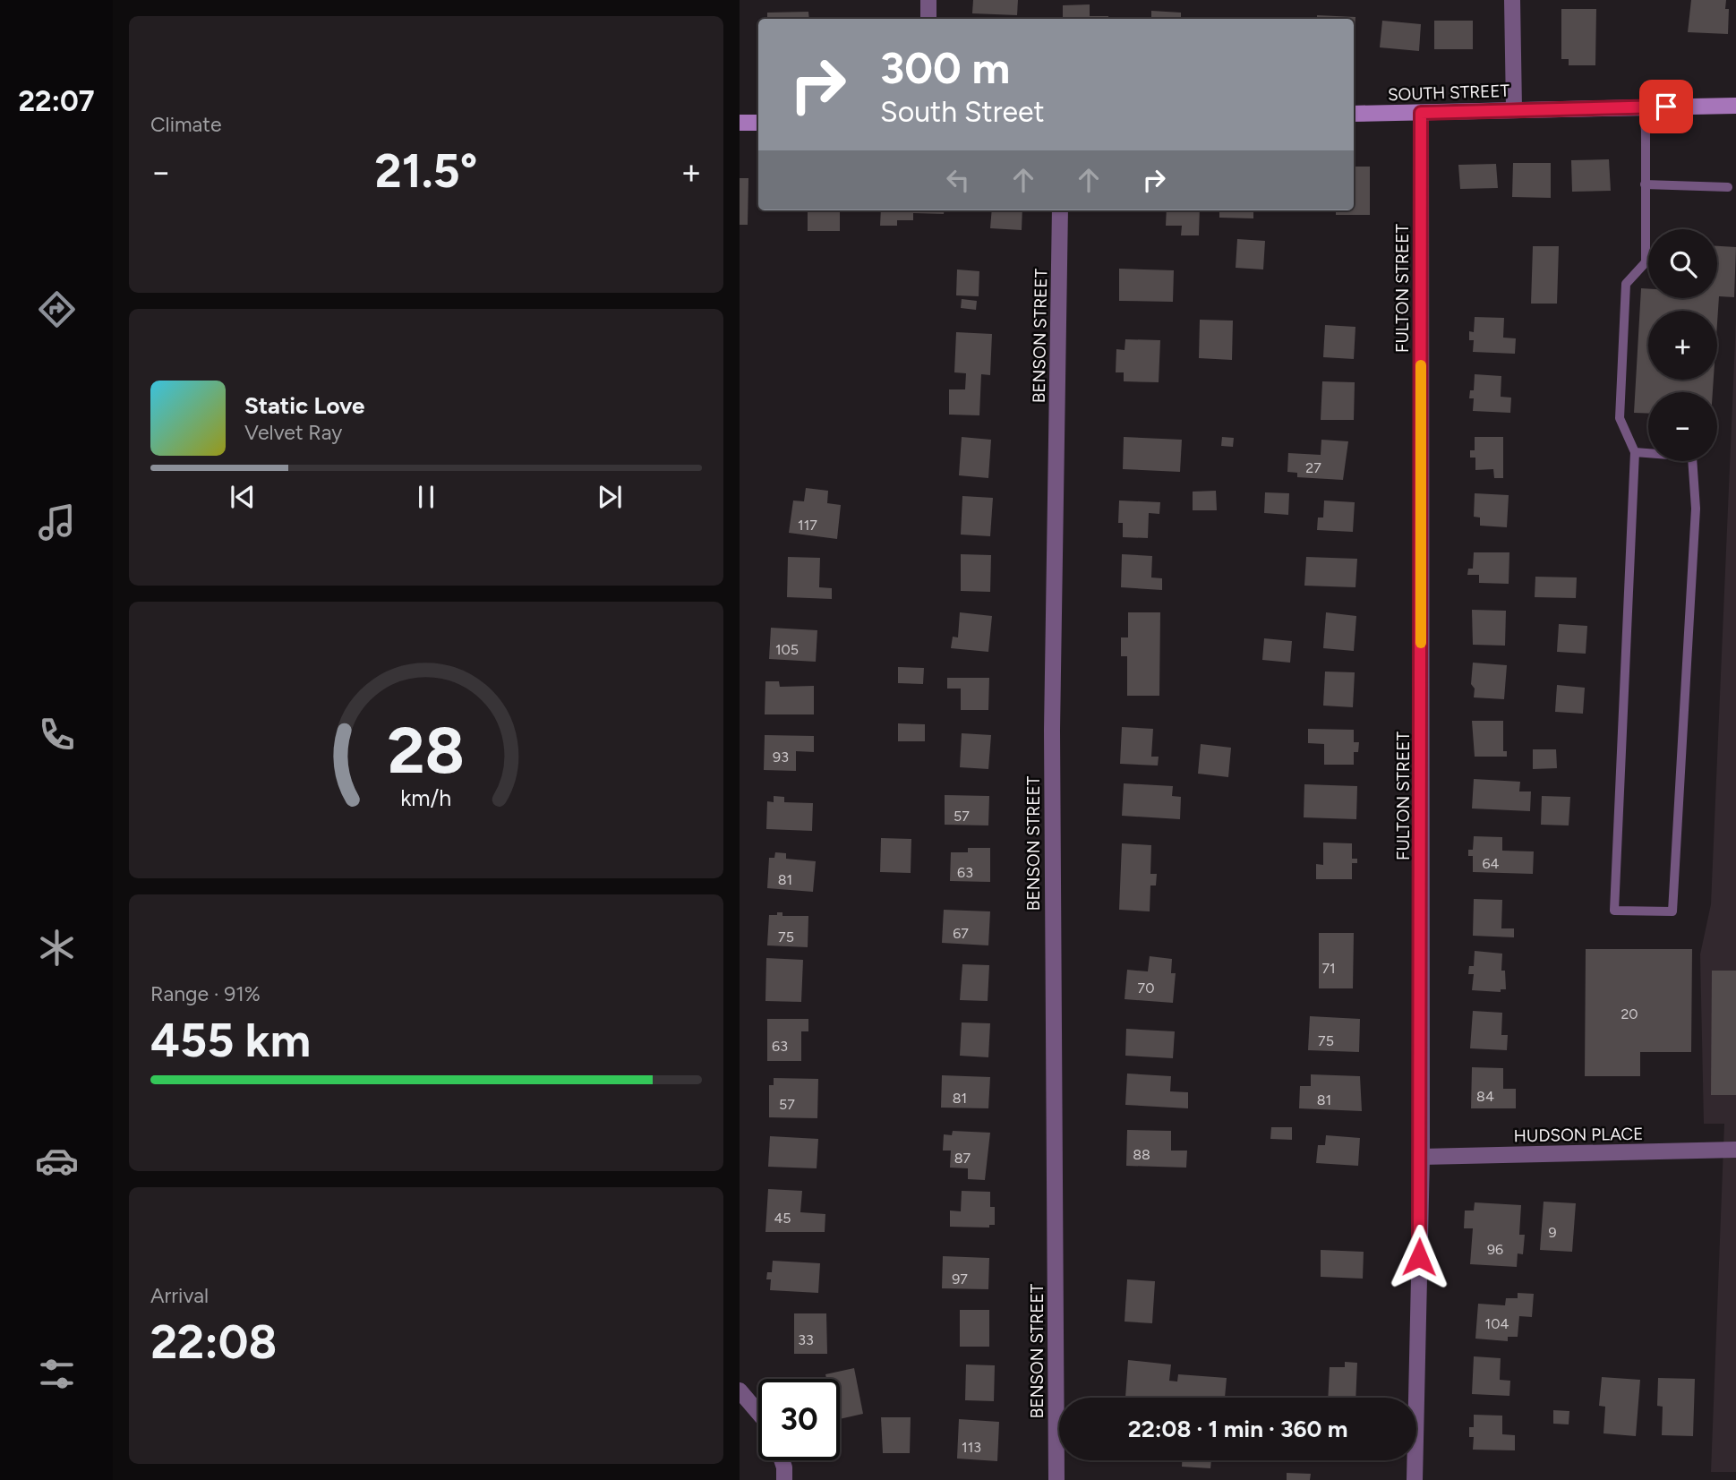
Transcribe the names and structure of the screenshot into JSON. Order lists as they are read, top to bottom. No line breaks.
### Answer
{"streets":{"main road":["SOUTH STREET"],"street":["FULTON STREET","BENSON STREET","HUDSON PLACE"]},"crossings":[["SOUTH STREET","FULTON STREET"],["FULTON STREET","HUDSON PLACE"]],"house_numbers":["27","117","105","93","57","64","63","81","67","75","71","70","20","75","63","84","81","81","57","88","87","45","9","96","97","104","33","113"],"page":{"tabs":"22:07","tile":["Climate",["Range · 91%","455 km"],["Arrival","22:08"]],"turn":["300 m","South Street"],"heat":["−","21.5°","+"],"map_buttons":["+","−"],"song":["Static Love","Velvet Ray"],"limit":"30","trip":"22:08 · 1 min · 360 m","gauge":["28","km/h"]}}
